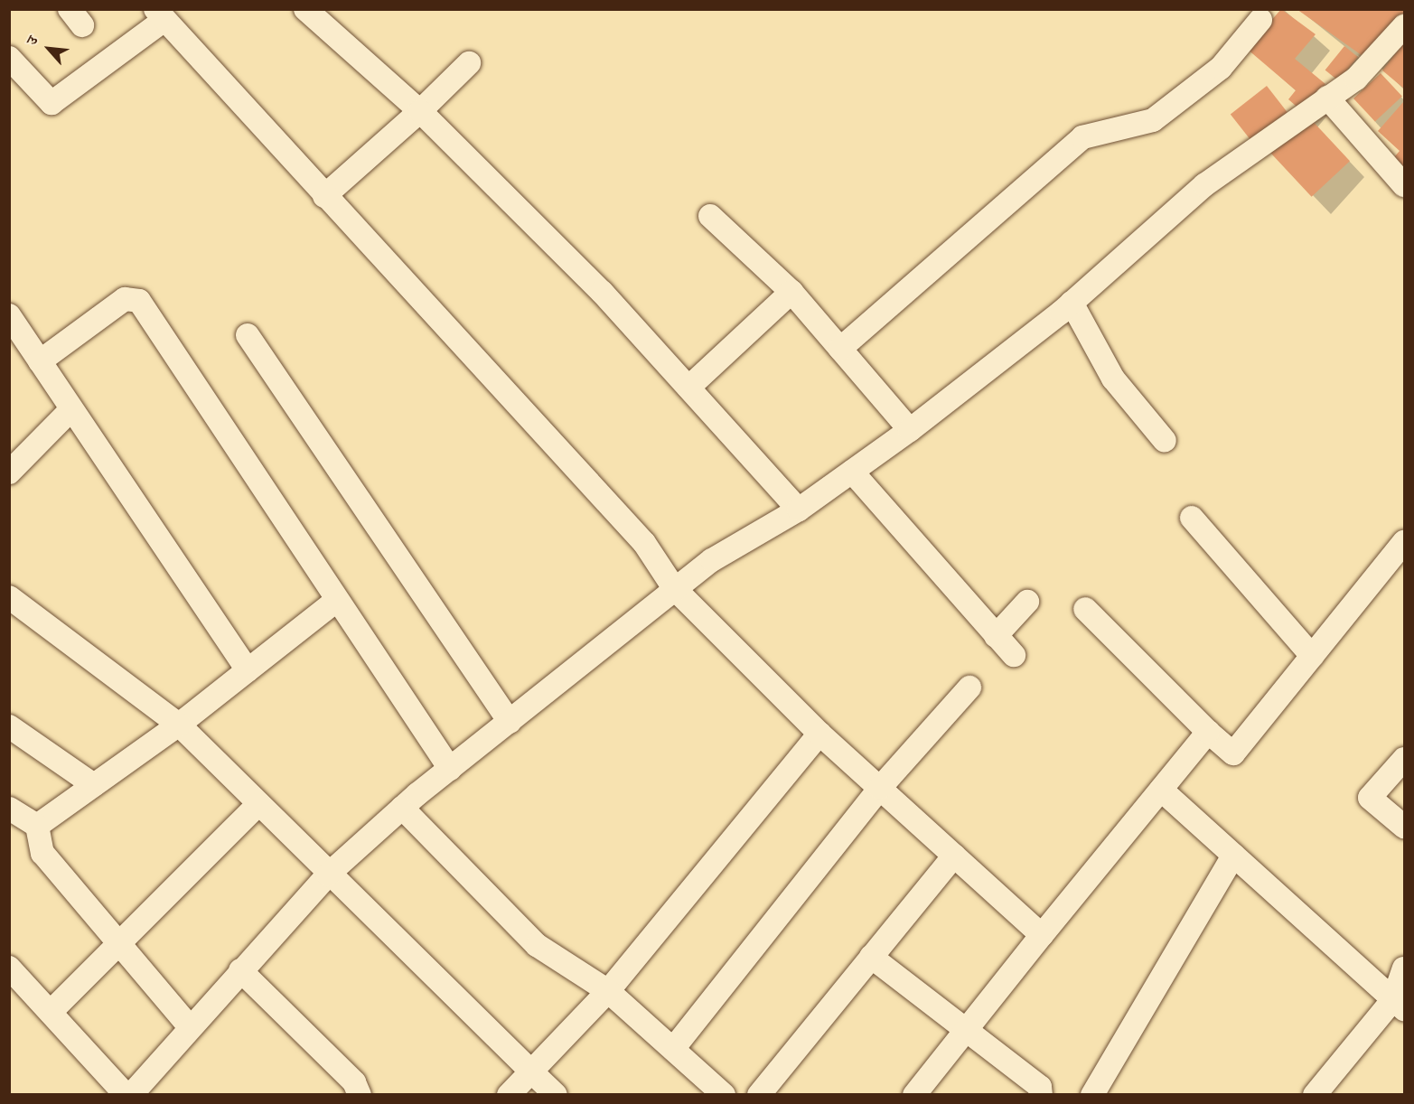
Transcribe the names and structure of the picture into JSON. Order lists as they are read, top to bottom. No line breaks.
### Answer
{"north":"top left"}
